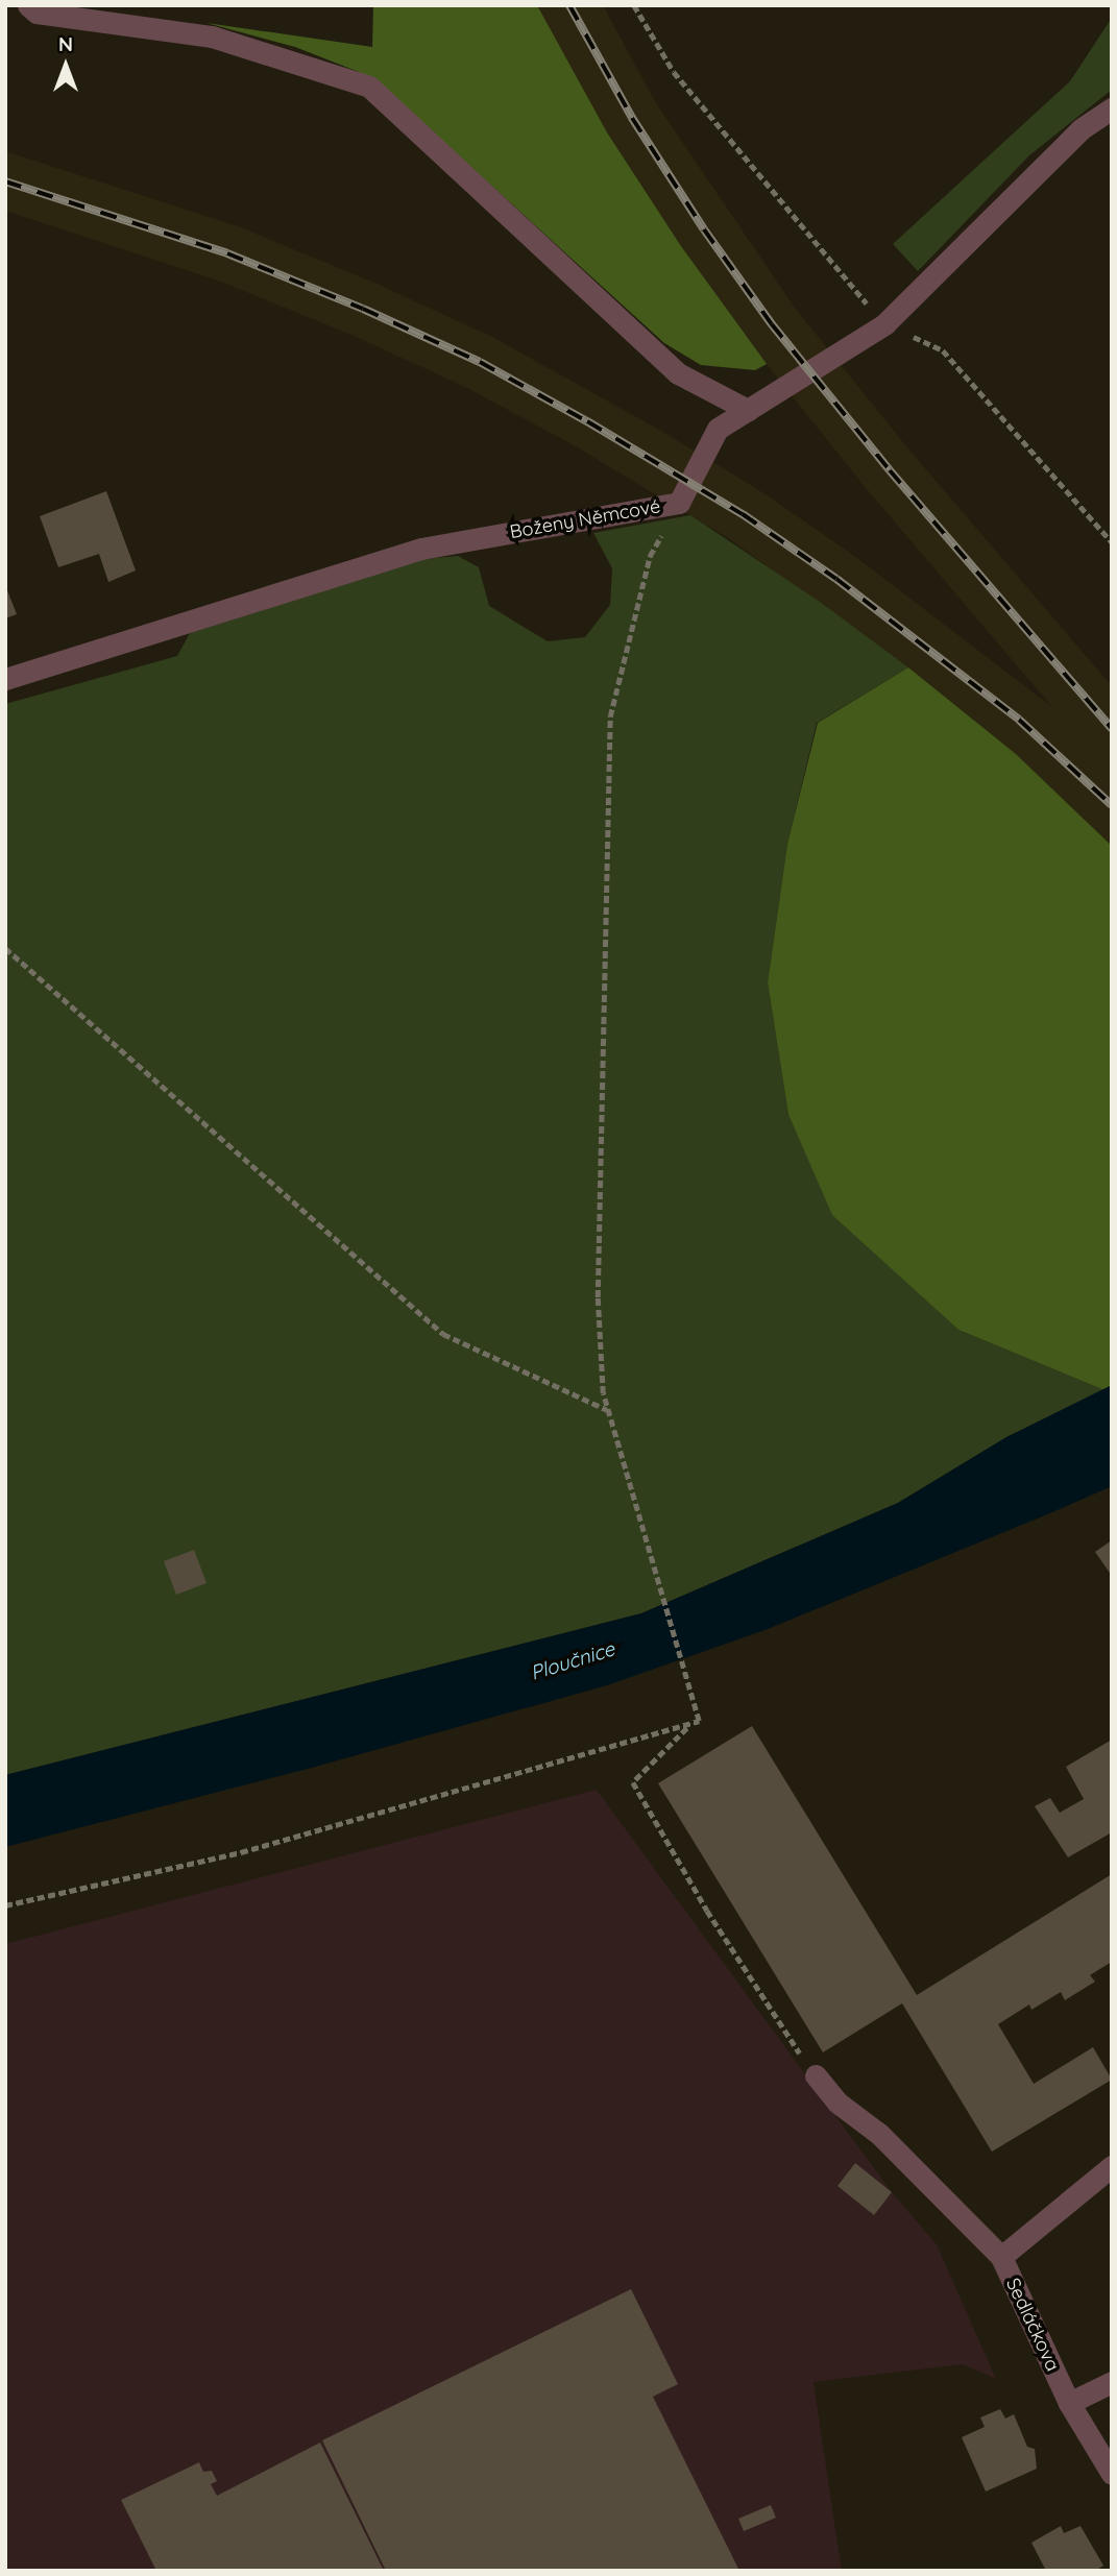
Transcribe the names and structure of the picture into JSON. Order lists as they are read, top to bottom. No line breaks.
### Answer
{"streets":{"street":["Boženy Němcové","Sedláčkova"]},"water":["Ploučnice"],"north":"top"}
